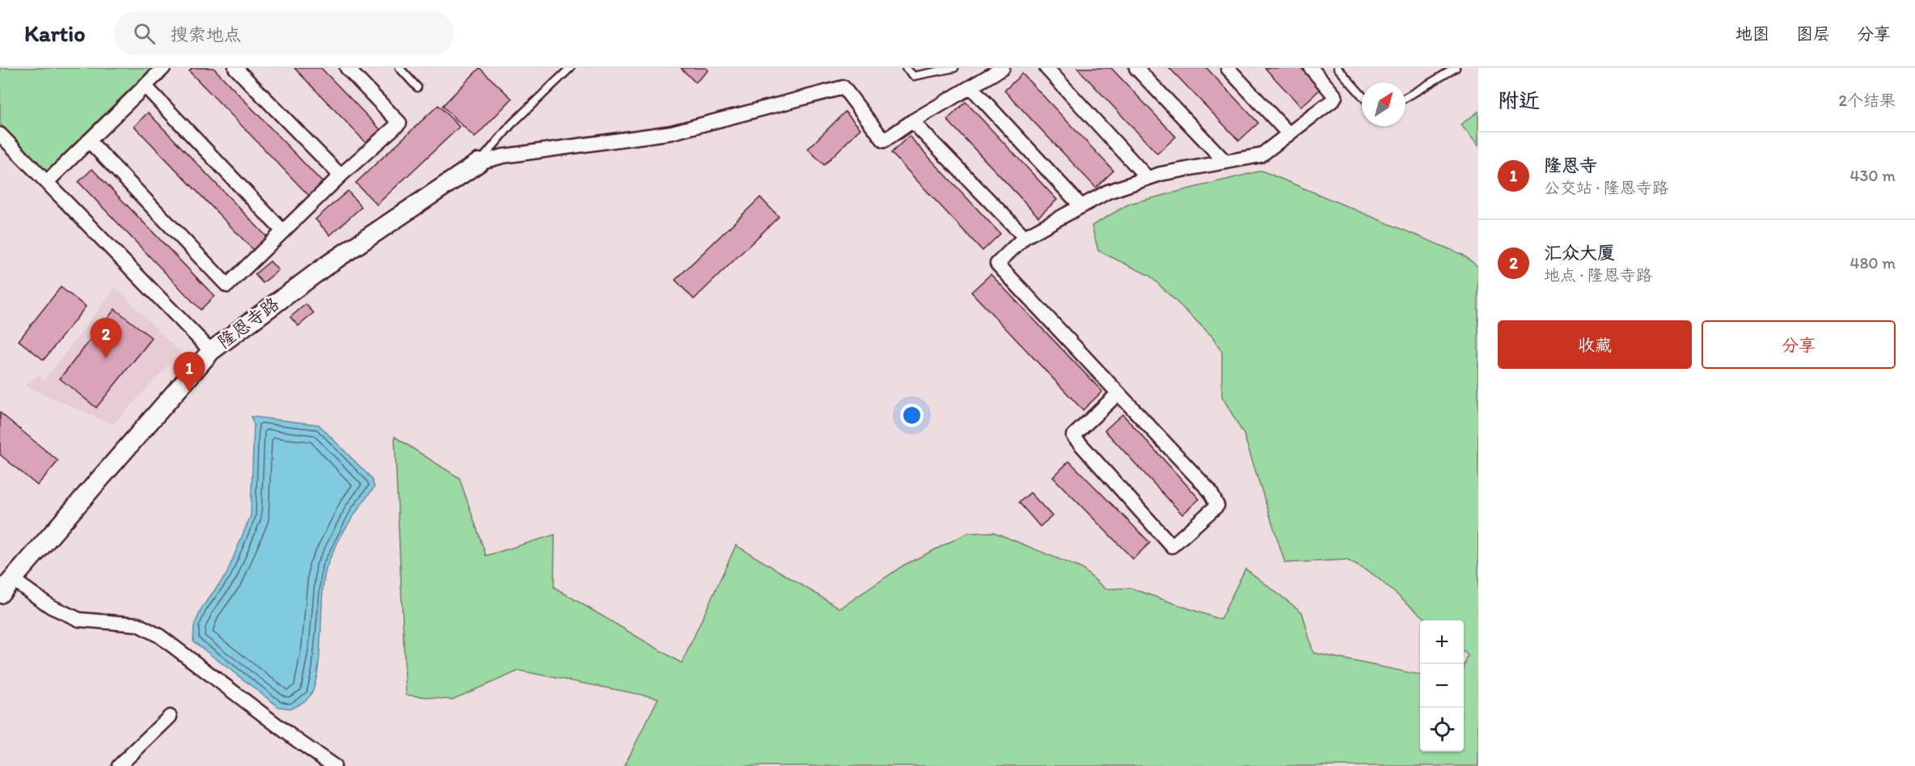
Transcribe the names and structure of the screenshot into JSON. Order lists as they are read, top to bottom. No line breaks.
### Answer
{"streets":{"street":["隆恩寺路"]},"north":"top right","page":{"header":"Kartio","search":"搜索地点","nav":["地图","图层","分享"],"heading":["附近","2个结果"],"list":[{"mark":"1","name":"隆恩寺","note":"公交站 · 隆恩寺路","value":"430 m"},{"mark":"2","name":"汇众大厦","note":"地点 · 隆恩寺路","value":"480 m"}],"buttons":["收藏","分享"],"pins":["2","1"],"map_buttons":["+","−"]}}
